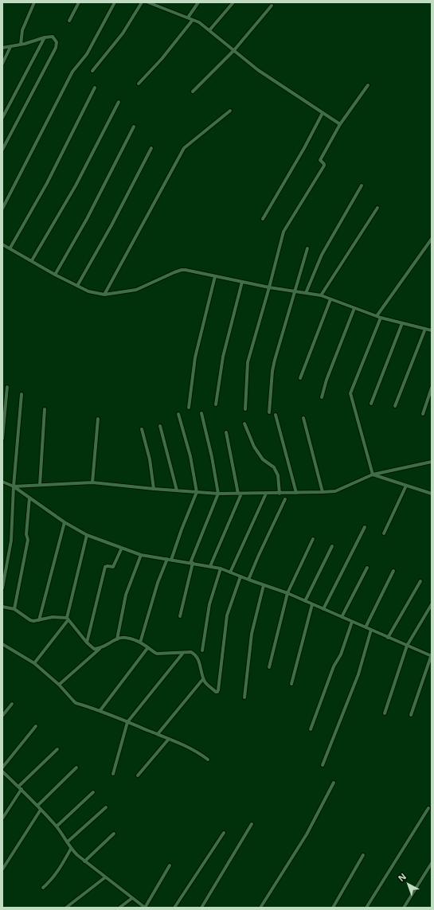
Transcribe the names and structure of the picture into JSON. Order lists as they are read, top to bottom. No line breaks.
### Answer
{"north":"top left"}
